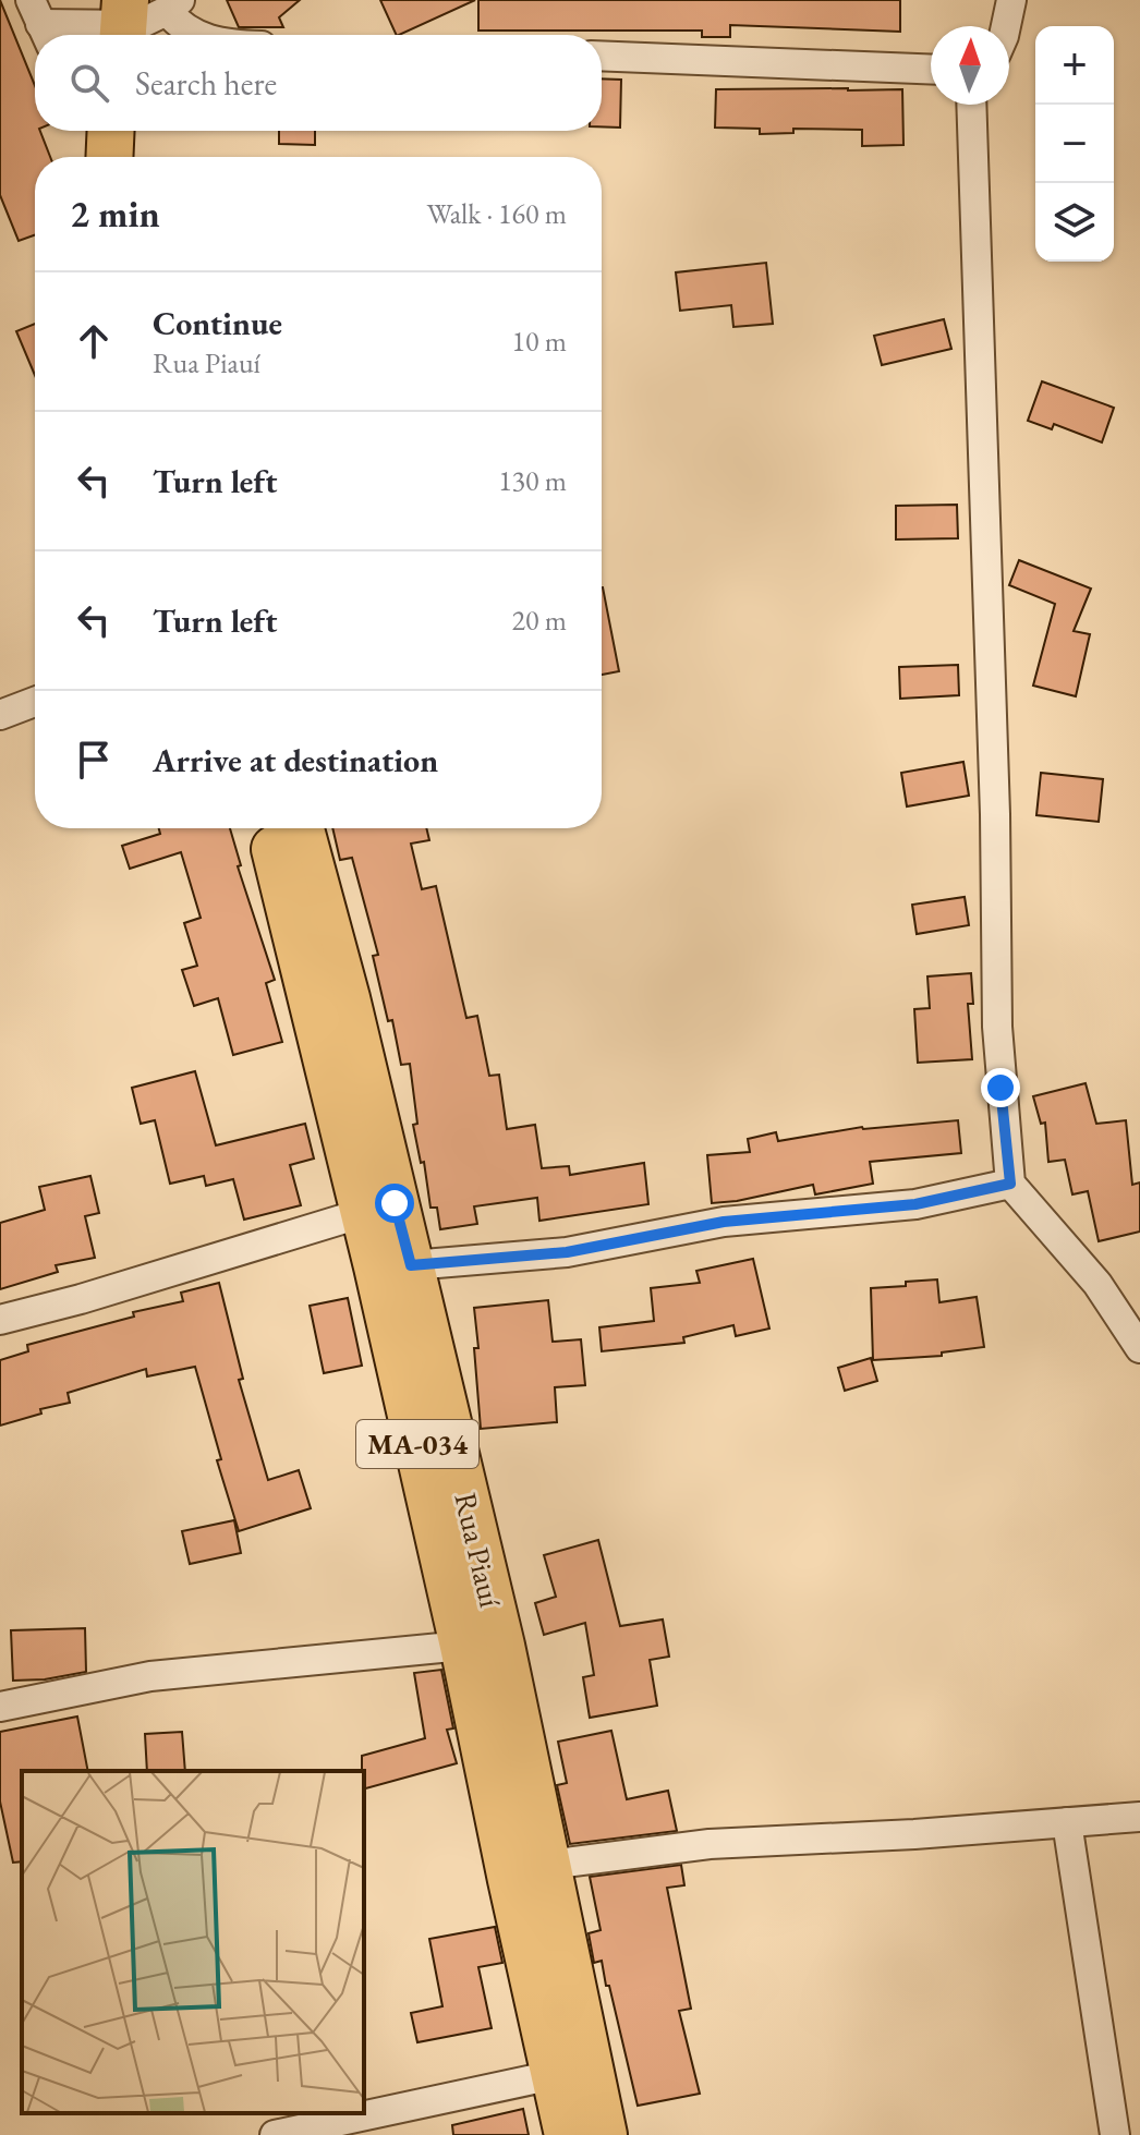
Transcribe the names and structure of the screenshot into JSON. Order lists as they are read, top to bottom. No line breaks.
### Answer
{"streets":{"main road":["MA-034","Rua Piauí"]},"crossings":[["MA-034","Rua Piauí"]],"north":"top","page":{"map_buttons":["+","−"],"search":"Search here","heading":["2 min","Walk · 160 m"],"list":[["Continue","Rua Piauí","10 m"],["Turn left","130 m"],["Turn left","20 m"],"Arrive at destination"]}}
